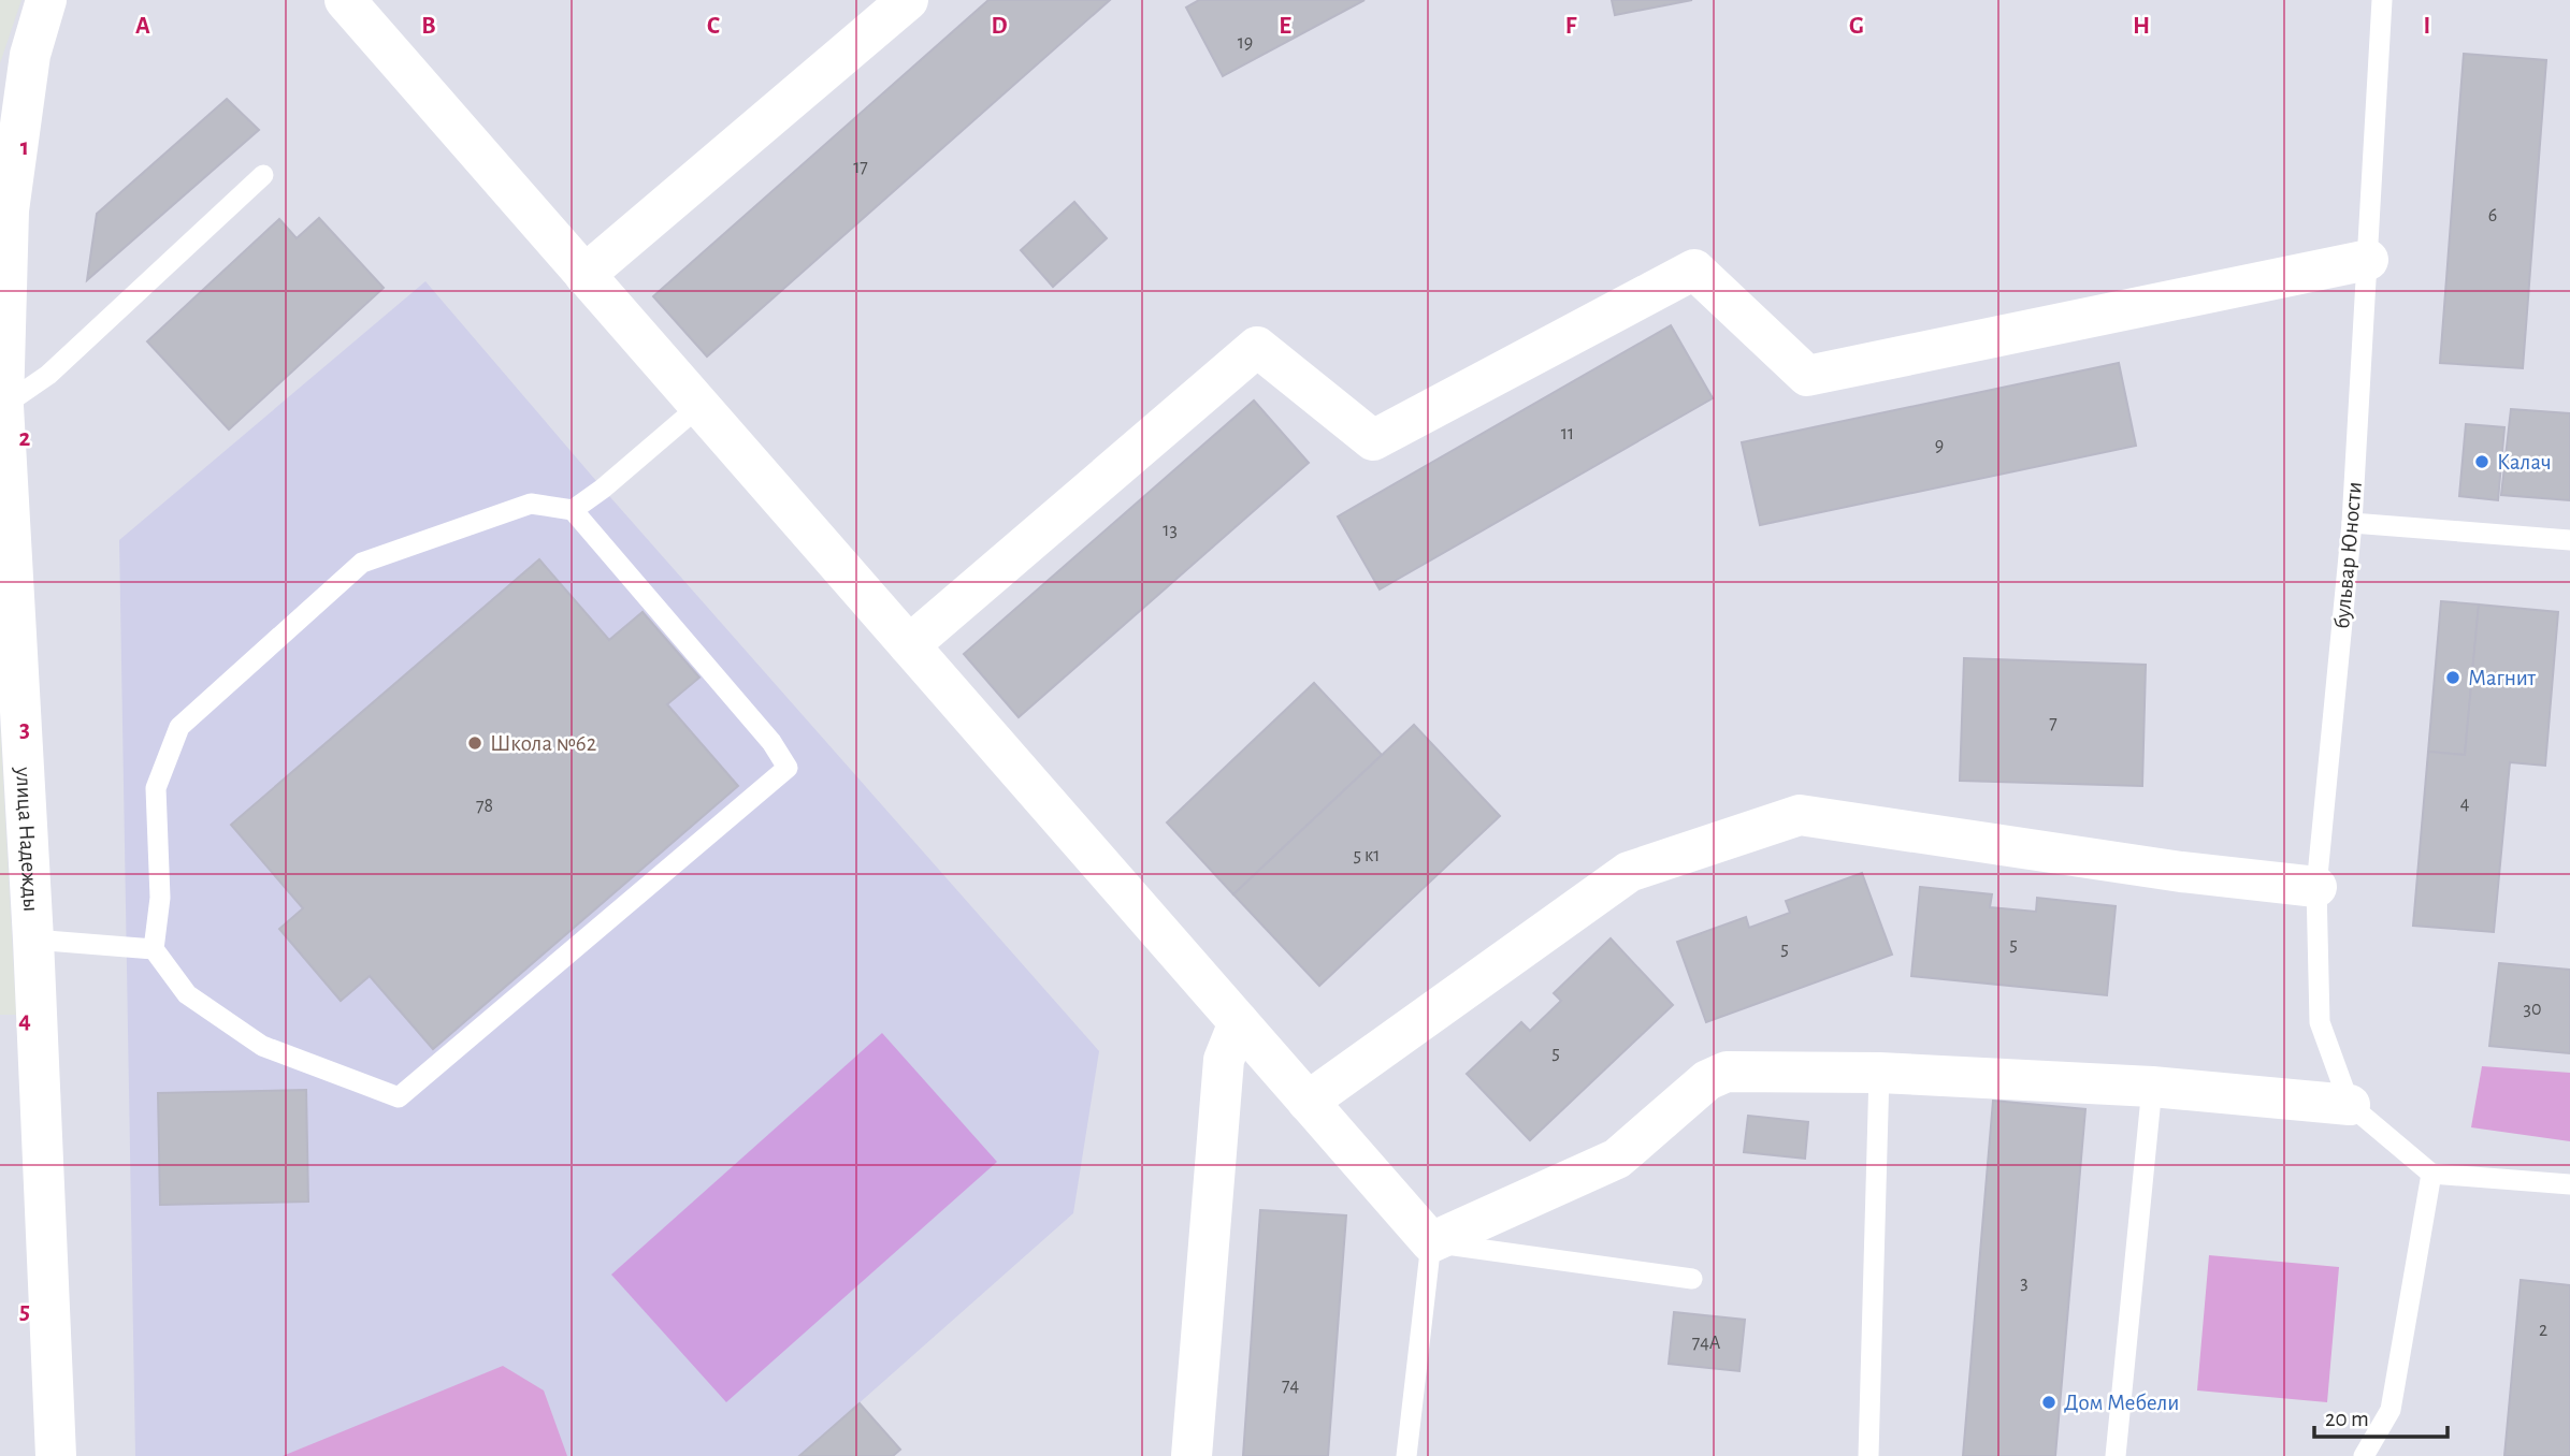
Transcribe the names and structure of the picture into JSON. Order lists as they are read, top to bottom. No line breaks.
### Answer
{"streets":{"street":["улица Надежды"],"lane":["бульвар Юности"]},"places":["Калач","Магнит","Школа №62","Дом Мебели"],"house_numbers":["19","17","6","11","9","13","7","4","78","5 к1","5","5","30","5","3","2","74А","74"],"scale_bar":"20 m","grid":{"columns":["A","B","C","D","E","F","G","H","I"],"rows":["1","2","3","4","5"]}}
